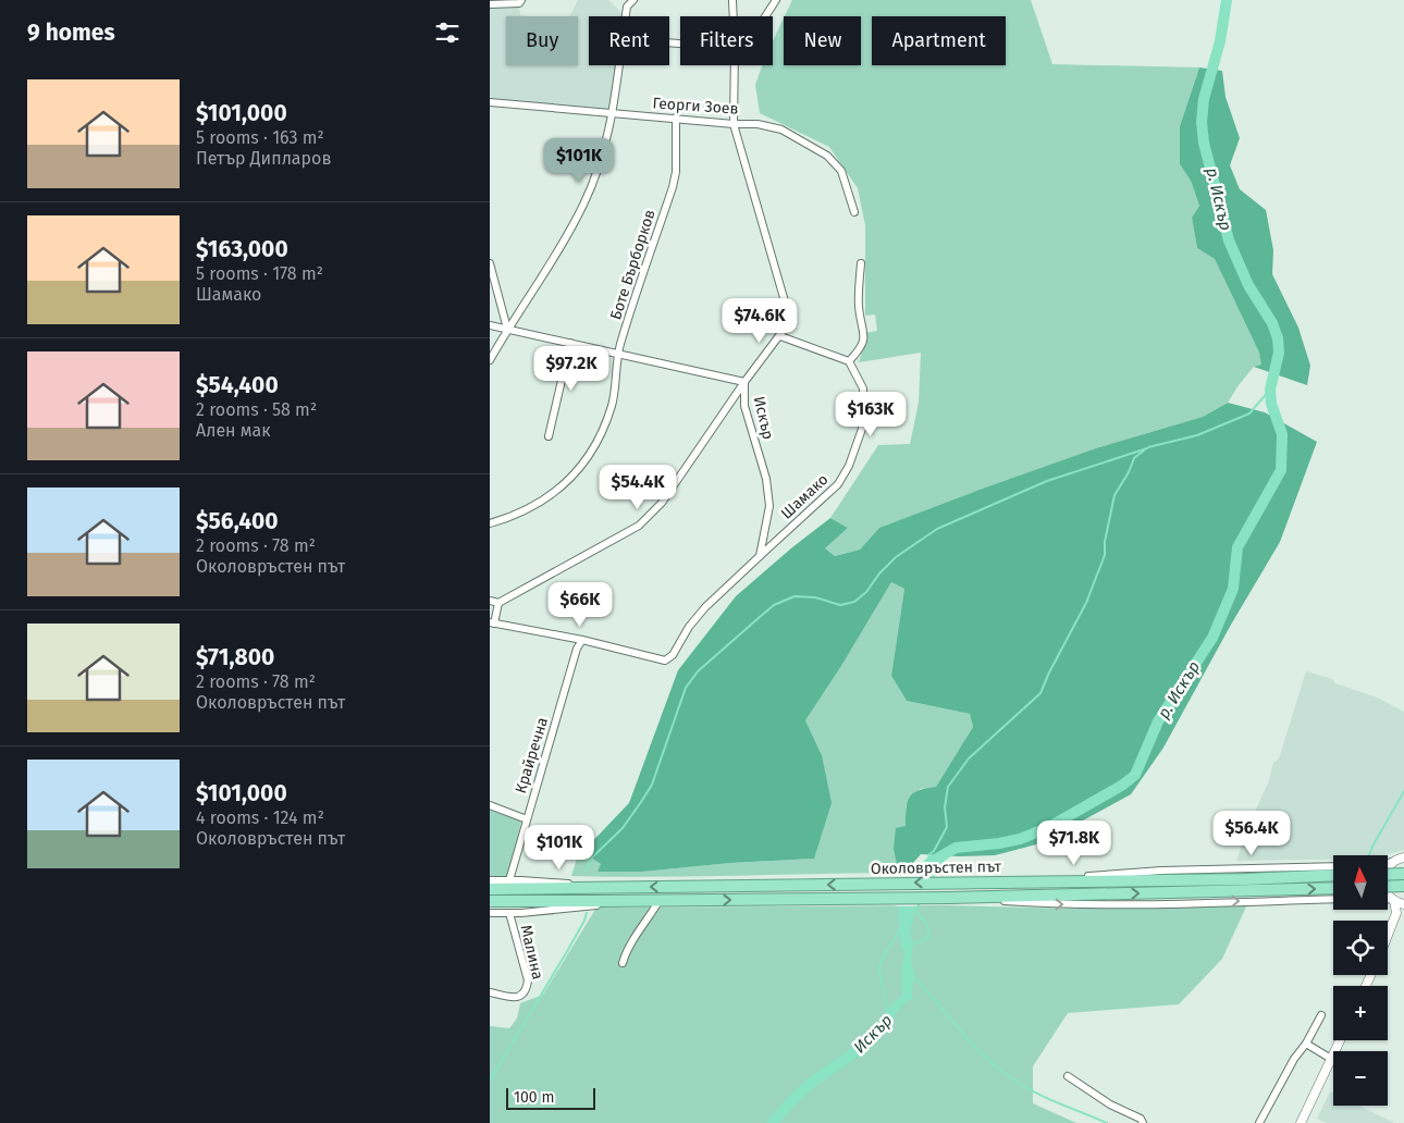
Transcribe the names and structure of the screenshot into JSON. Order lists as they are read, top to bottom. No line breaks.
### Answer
{"streets":{"highway":["Околовръстен път"],"street":["Георги Зоев","Боте Бърборков","Искър","Шамако","Крайречна","Малина"]},"crossings":[["Георги Зоев","Боте Бърборков"],["Георги Зоев","Искър"],["Искър","Шамако"],["Крайречна","Околовръстен път"],["Околовръстен път","Малина"]],"water":["р. Искър","Искър"],"scale_bar":"100 m","north":"top","page":{"heading":"9 homes","chip":["Buy","Rent","Filters","New","Apartment"],"list":[{"name":"$101,000","note":"5 rooms · 163 m² · Петър Дипларов"},{"name":"$163,000","note":"5 rooms · 178 m² · Шамако"},{"name":"$54,400","note":"2 rooms · 58 m² · Ален мак"},{"name":"$56,400","note":"2 rooms · 78 m² · Околовръстен път"},{"name":"$71,800","note":"2 rooms · 78 m² · Околовръстен път"},{"name":"$101,000","note":"4 rooms · 124 m² · Околовръстен път"}],"price":["$101K","$74.6K","$97.2K","$163K","$54.4K","$66K","$56.4K","$71.8K","$101K"],"map_buttons":["+","−"],"scale":"100 m"}}
